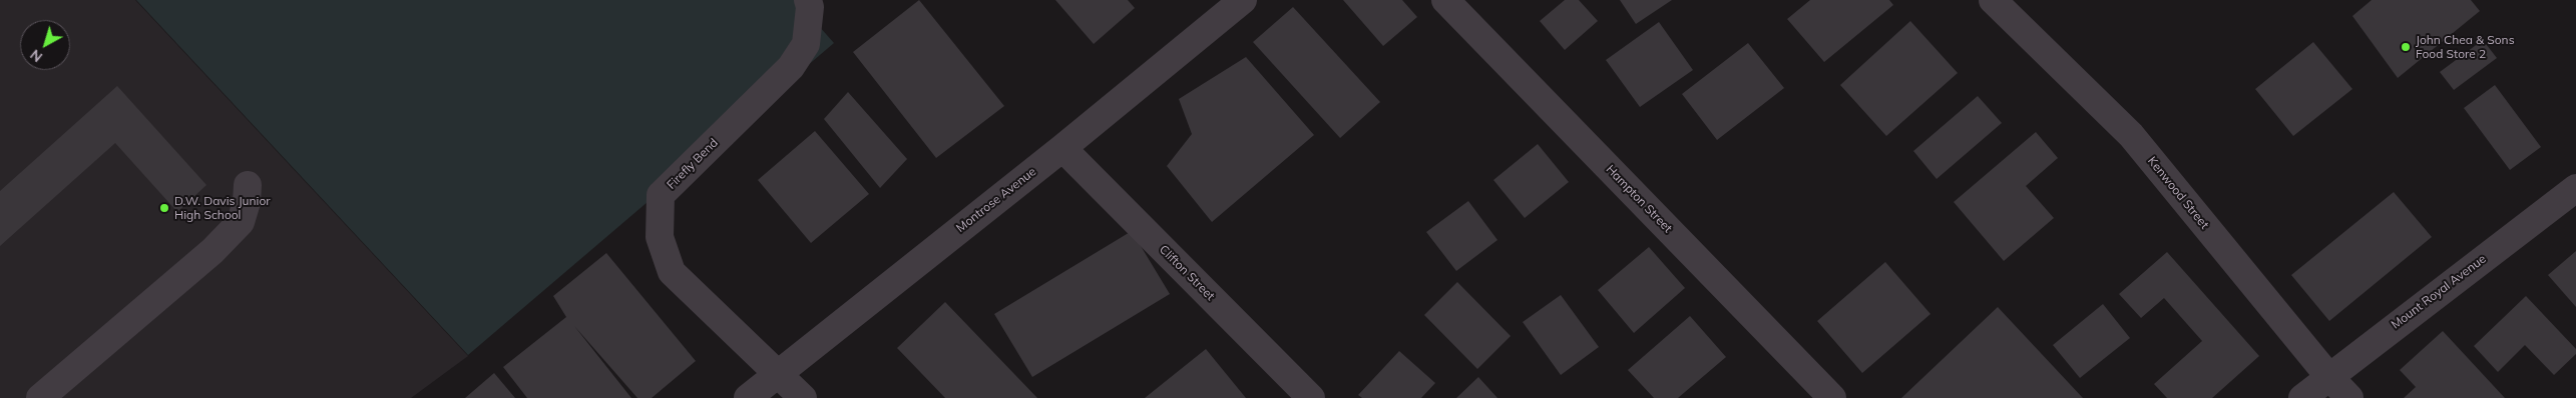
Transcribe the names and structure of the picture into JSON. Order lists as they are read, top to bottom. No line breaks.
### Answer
{"streets":{"street":["Firefly Bend","Kenwood Street","Hampton Street","Montrose Avenue","Clifton Street","Mount Royal Avenue"]},"crossings":[["Firefly Bend","Montrose Avenue"],["Kenwood Street","Mount Royal Avenue"],["Montrose Avenue","Clifton Street"]],"places":["John Chea & Sons Food Store 2","D.W. Davis Junior High School"],"north":"bottom left"}
